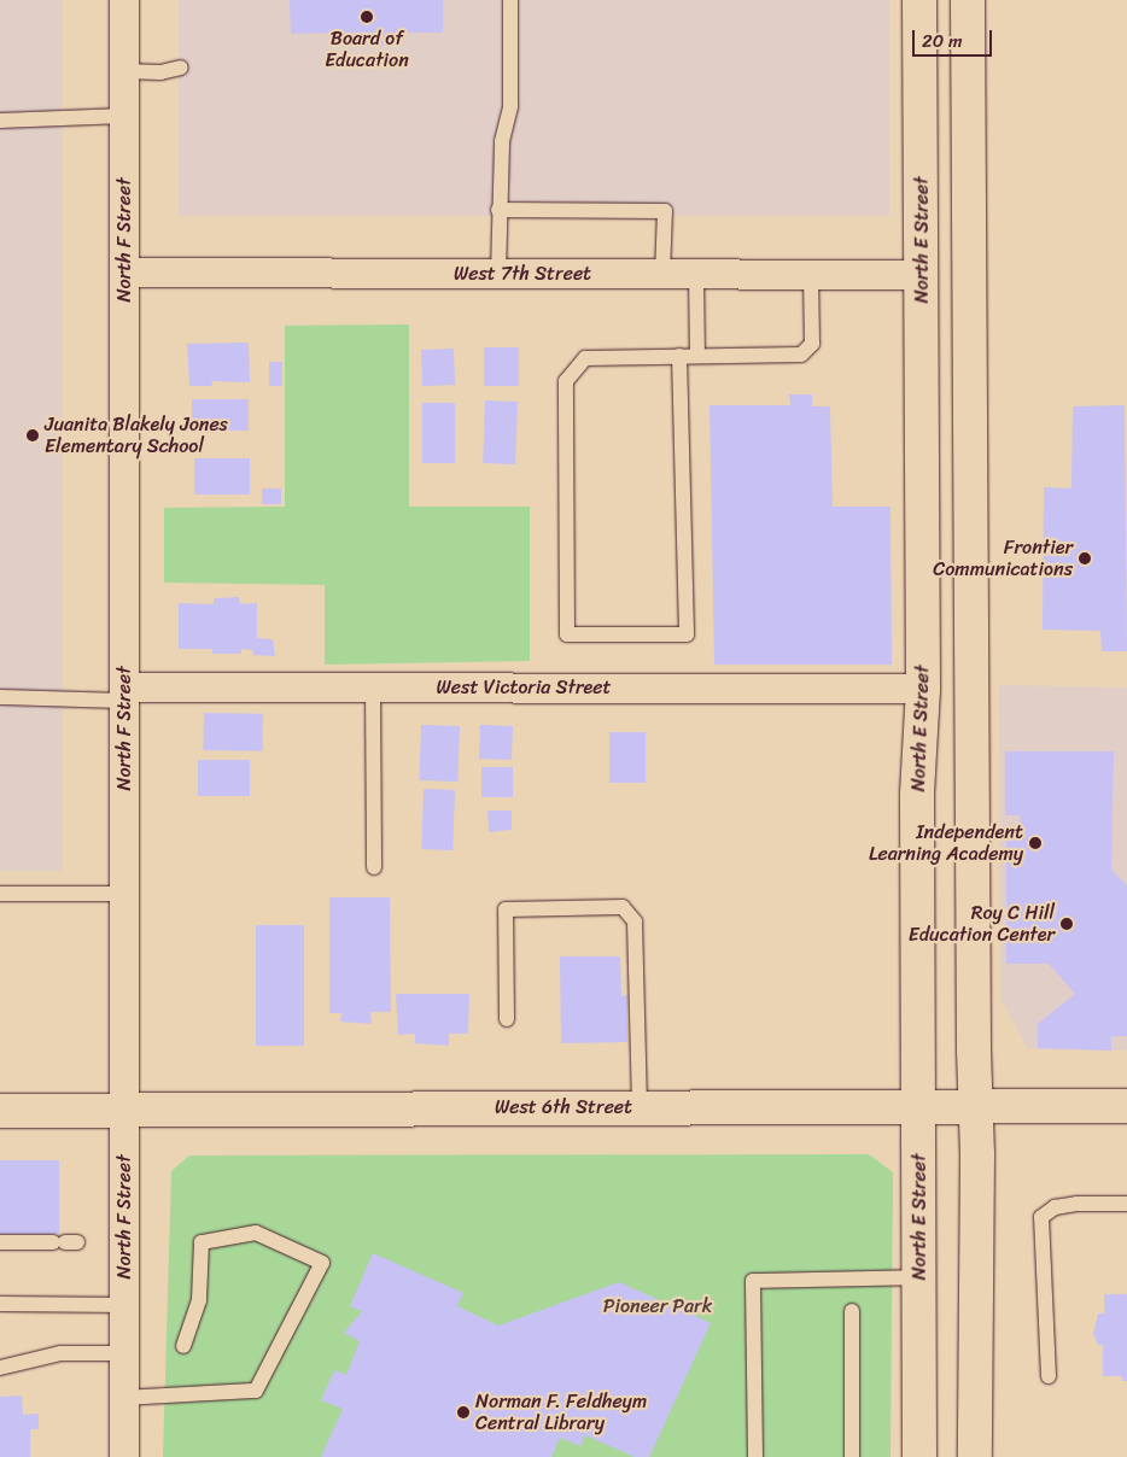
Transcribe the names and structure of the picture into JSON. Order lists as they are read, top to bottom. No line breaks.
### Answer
{"streets":{"main road":["North E Street","West 6th Street"],"street":["North F Street","West 7th Street","West Victoria Street"]},"crossings":[["North F Street","West 7th Street"],["North F Street","West Victoria Street"],["North F Street","West 6th Street"],["North E Street","West 7th Street"],["North E Street","West Victoria Street"],["North E Street","West 6th Street"]],"parks":["Pioneer Park"],"places":["Board of Education","Juanita Blakely Jones Elementary School","Frontier Communications","Independent Learning Academy","Roy C Hill Education Center","Norman F. Feldheym Central Library"],"scale_bar":"20 m"}
